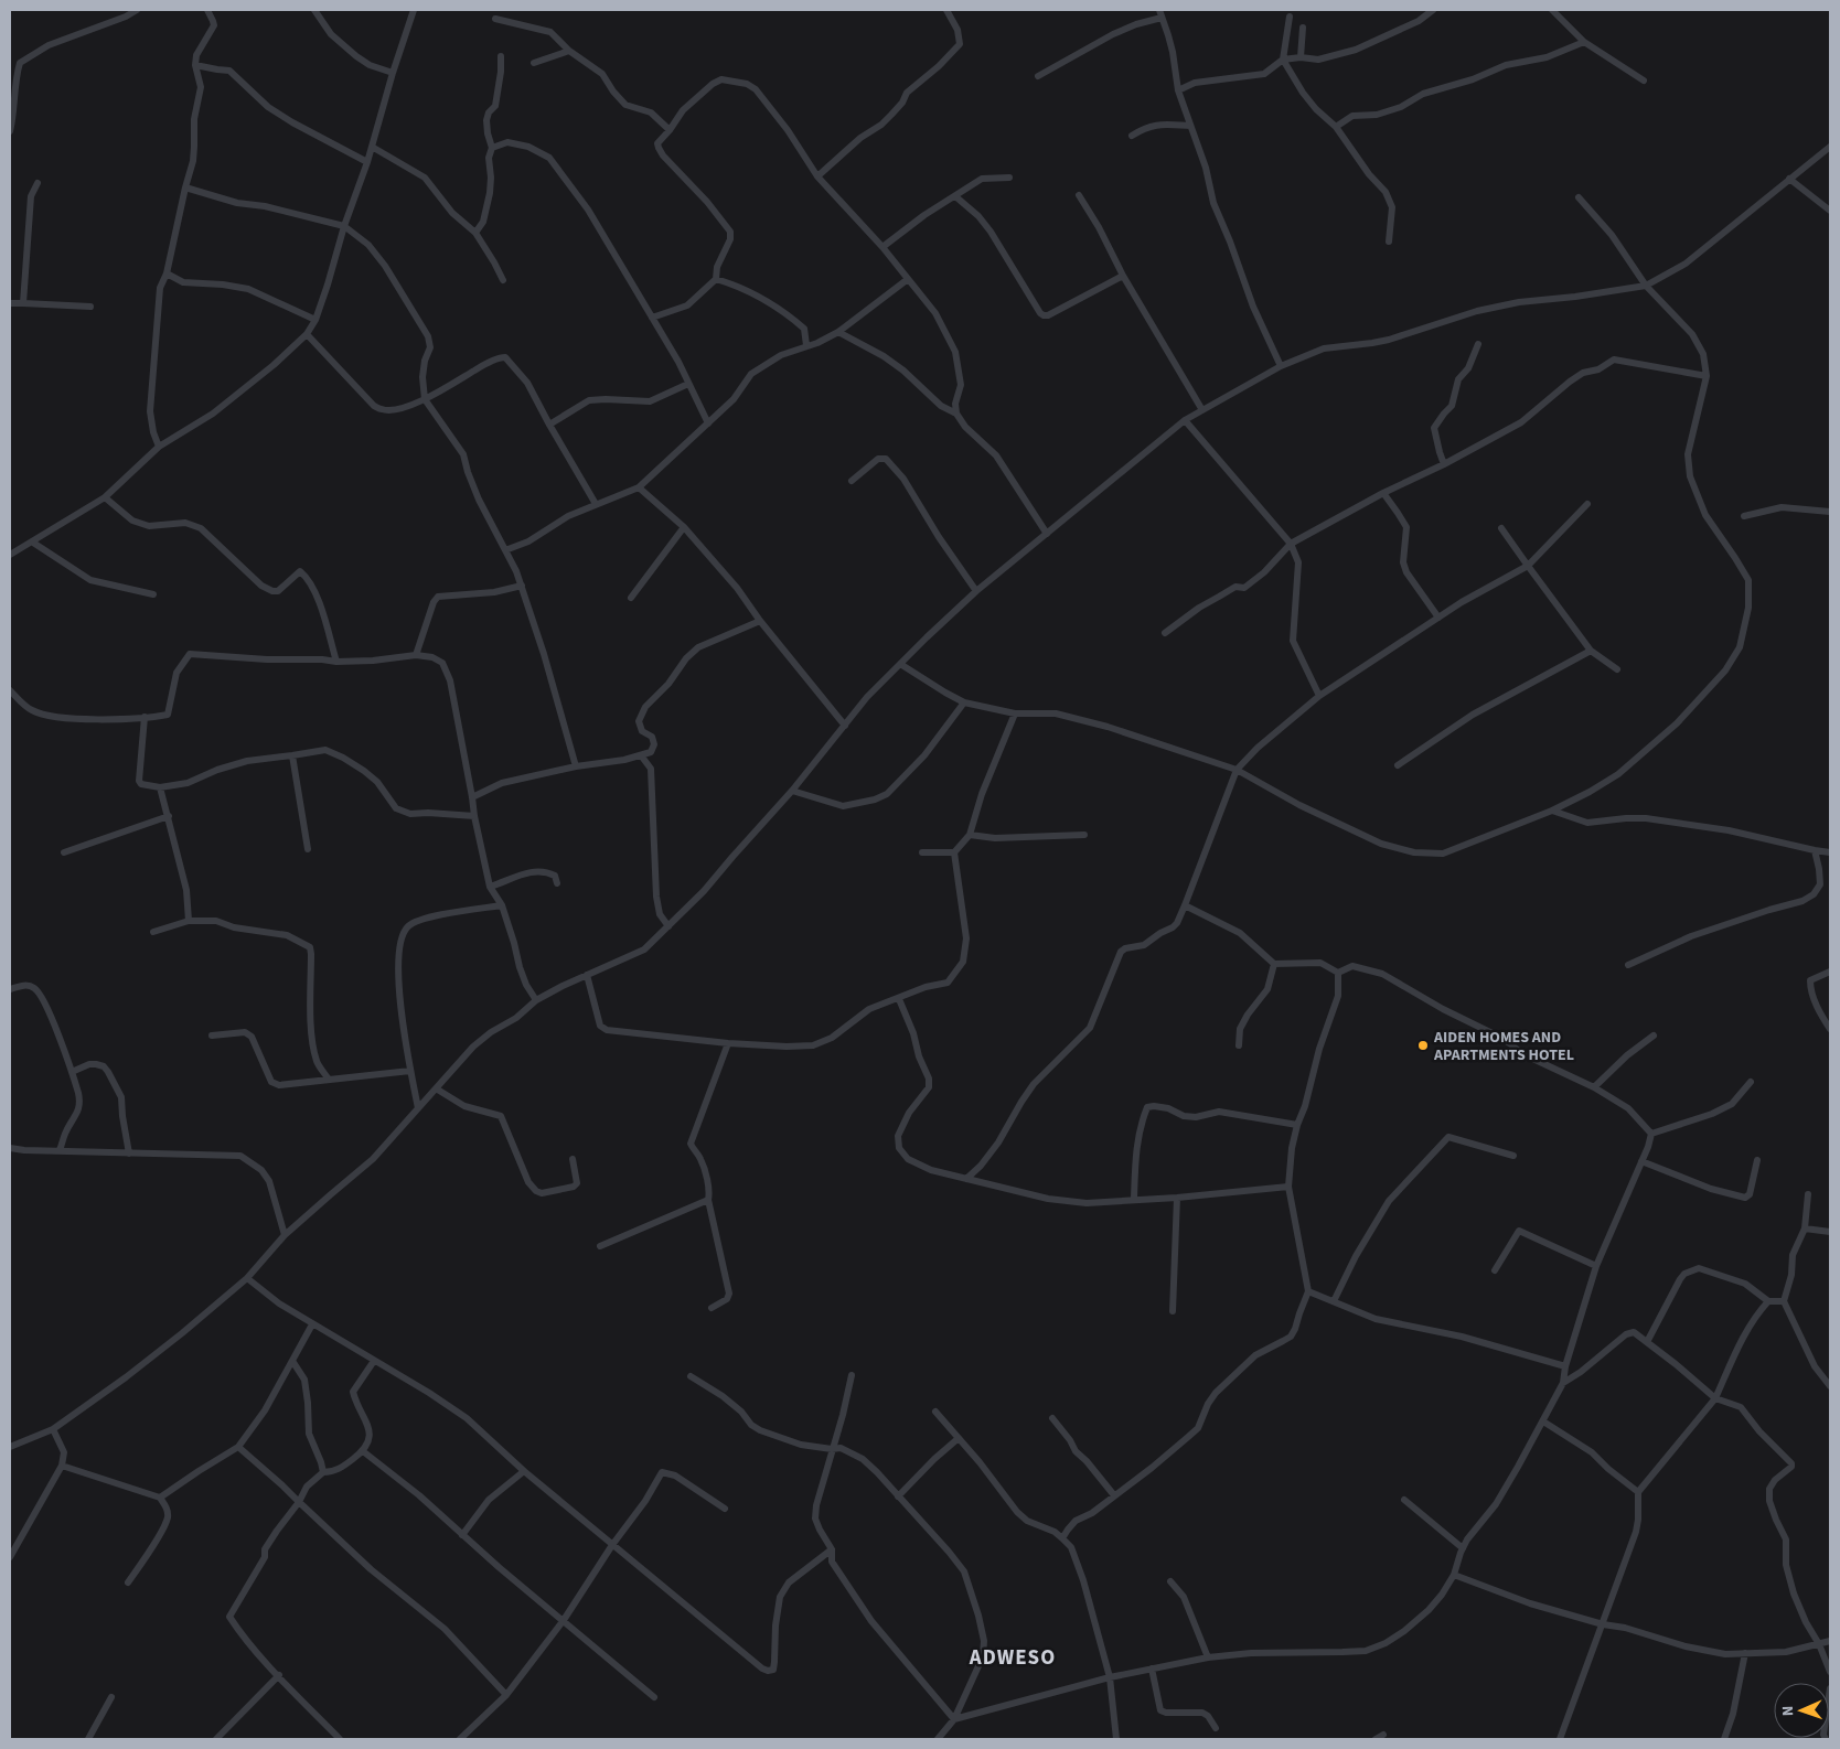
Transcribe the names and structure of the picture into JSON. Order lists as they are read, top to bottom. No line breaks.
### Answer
{"districts":["ADWESO"],"places":["AIDEN HOMES AND APARTMENTS HOTEL"],"north":"left"}
